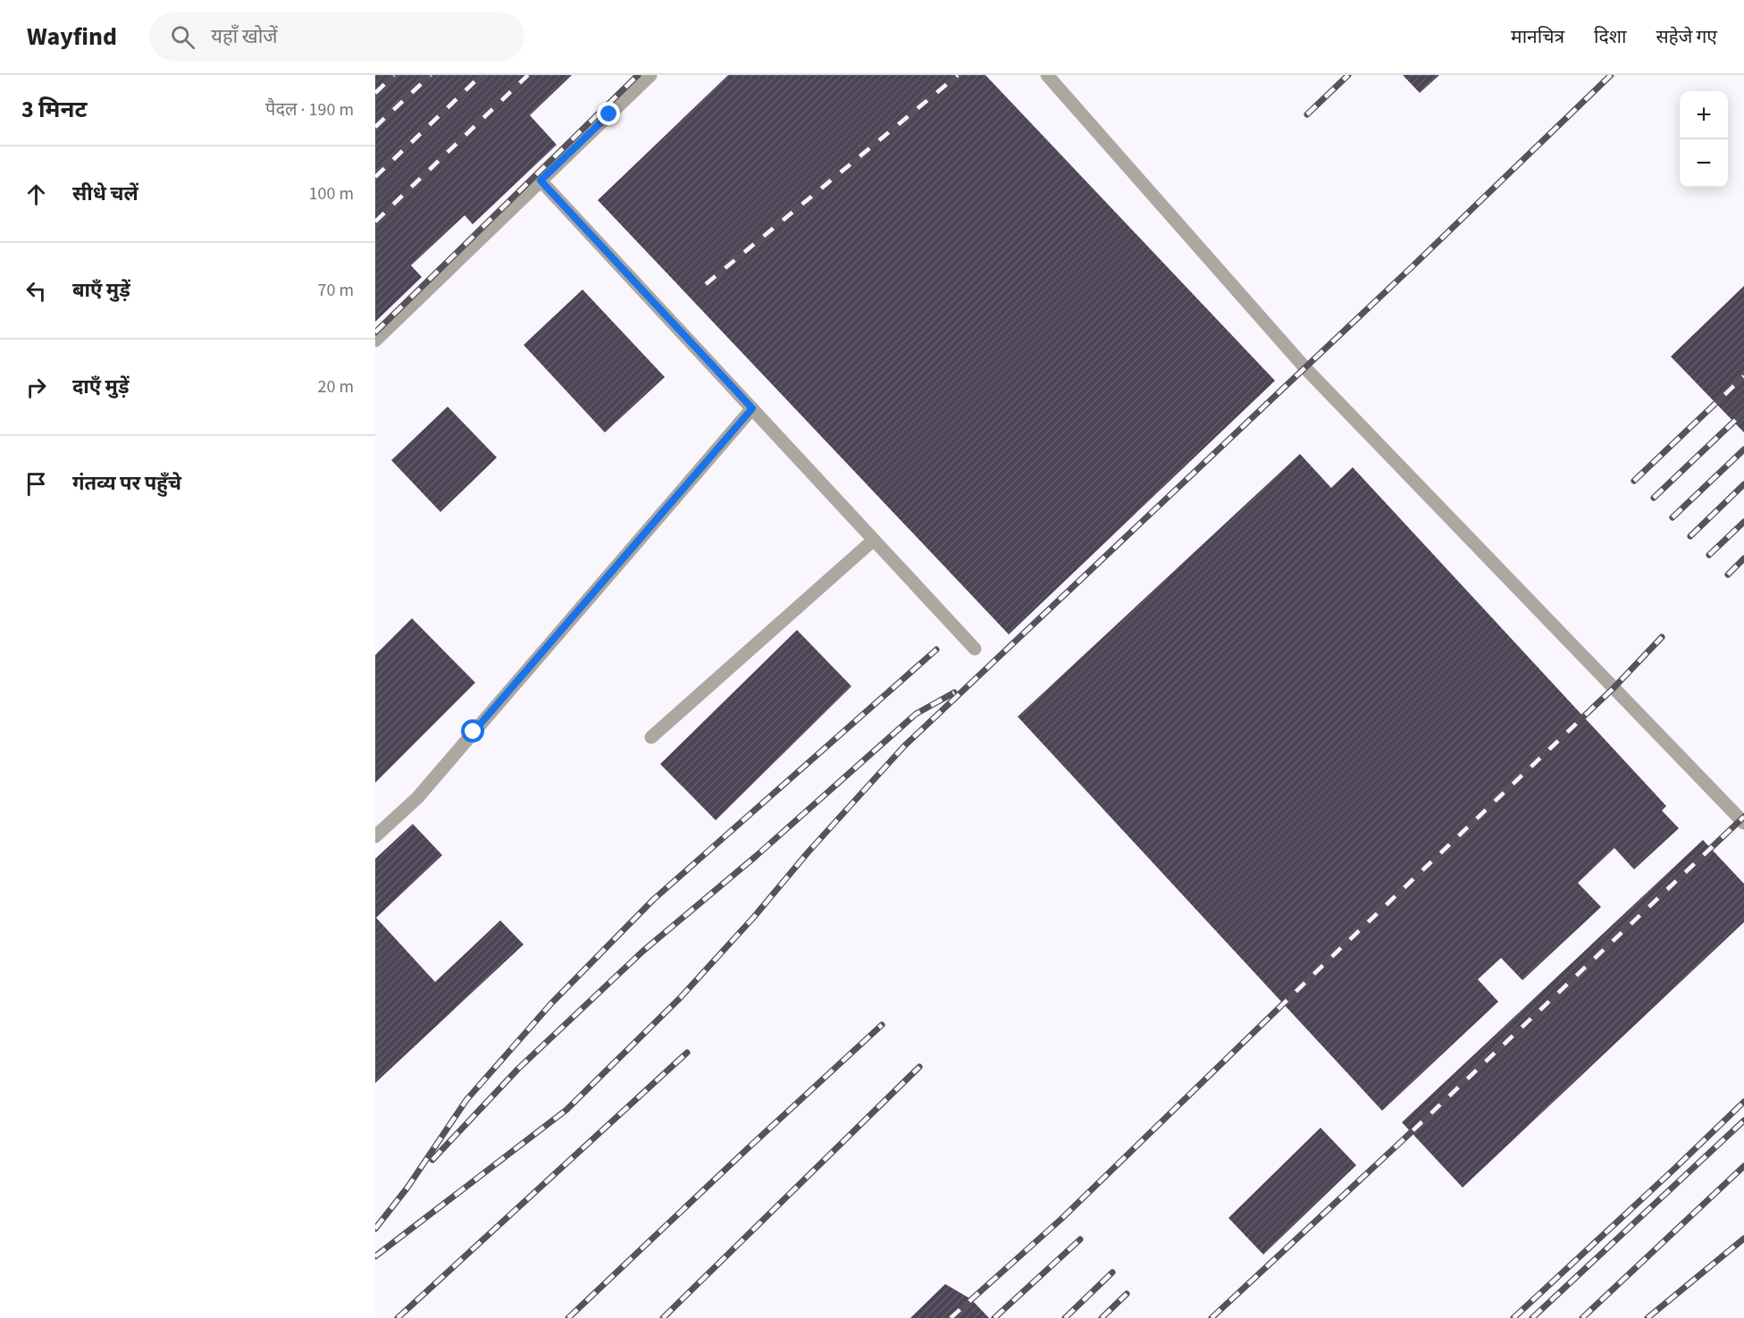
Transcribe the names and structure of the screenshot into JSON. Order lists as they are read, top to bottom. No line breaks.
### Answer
{"page":{"header":"Wayfind","search":"यहाँ खोजें","nav":["मानचित्र","दिशा","सहेजे गए"],"heading":["3 मिनट","पैदल · 190 m"],"map_buttons":["+","−"],"list":[["सीधे चलें","100 m"],["बाएँ मुड़ें","70 m"],["दाएँ मुड़ें","20 m"],"गंतव्य पर पहुँचे"]}}
